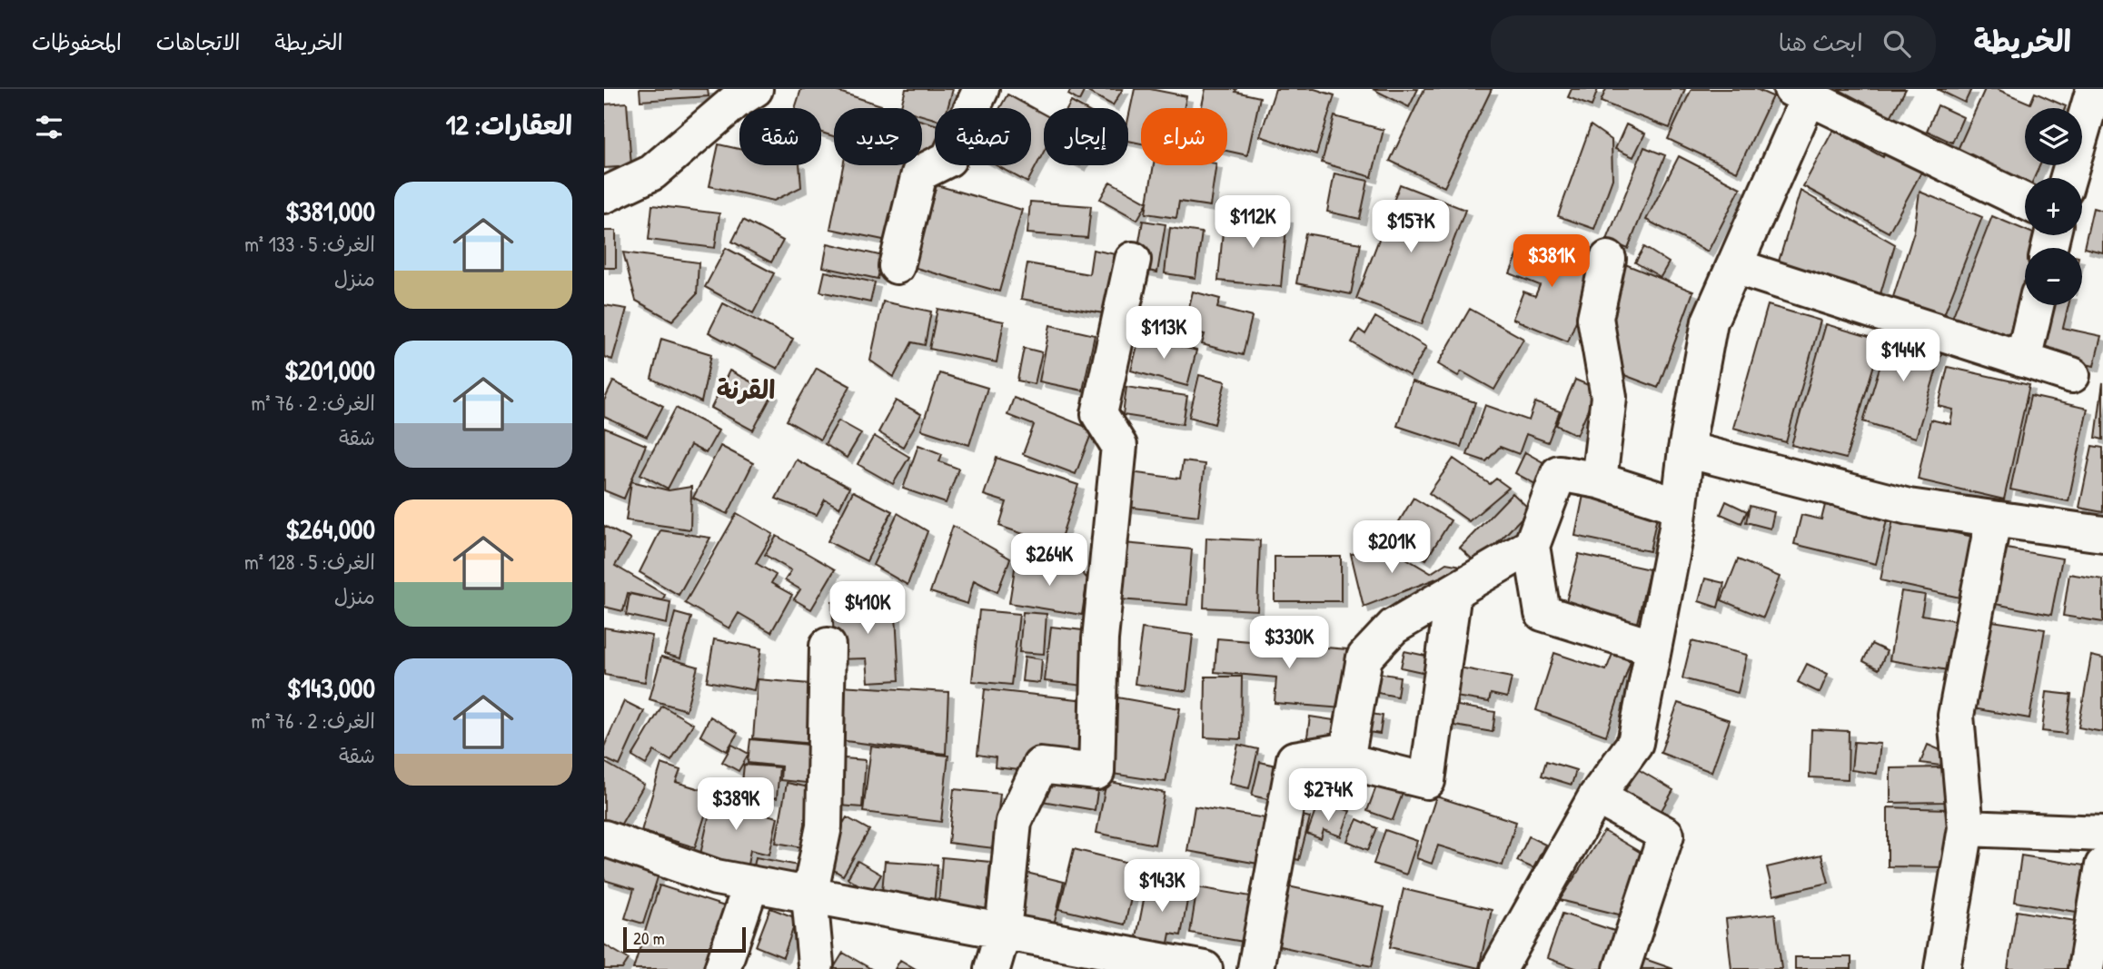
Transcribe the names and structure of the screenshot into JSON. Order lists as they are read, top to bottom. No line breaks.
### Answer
{"districts":["القرنة"],"scale_bar":"20 m","page":{"header":"الخريطة","search":"ابحث هنا","nav":["الخريطة","الاتجاهات","المحفوظات"],"heading":"العقارات: 12","map_buttons":["+","−"],"chip":["شراء","إيجار","تصفية","جديد","شقة"],"list":[{"name":"$381,000","note":"الغرف: 5 · 133 m² · منزل"},{"name":"$201,000","note":"الغرف: 2 · 76 m² · شقة"},{"name":"$264,000","note":"الغرف: 5 · 128 m² · منزل"},{"name":"$143,000","note":"الغرف: 2 · 76 m² · شقة"}],"price":["$112K","$157K","$381K","$113K","$144K","$201K","$264K","$410K","$330K","$274K","$389K","$143K"],"scale":"20 m"}}
